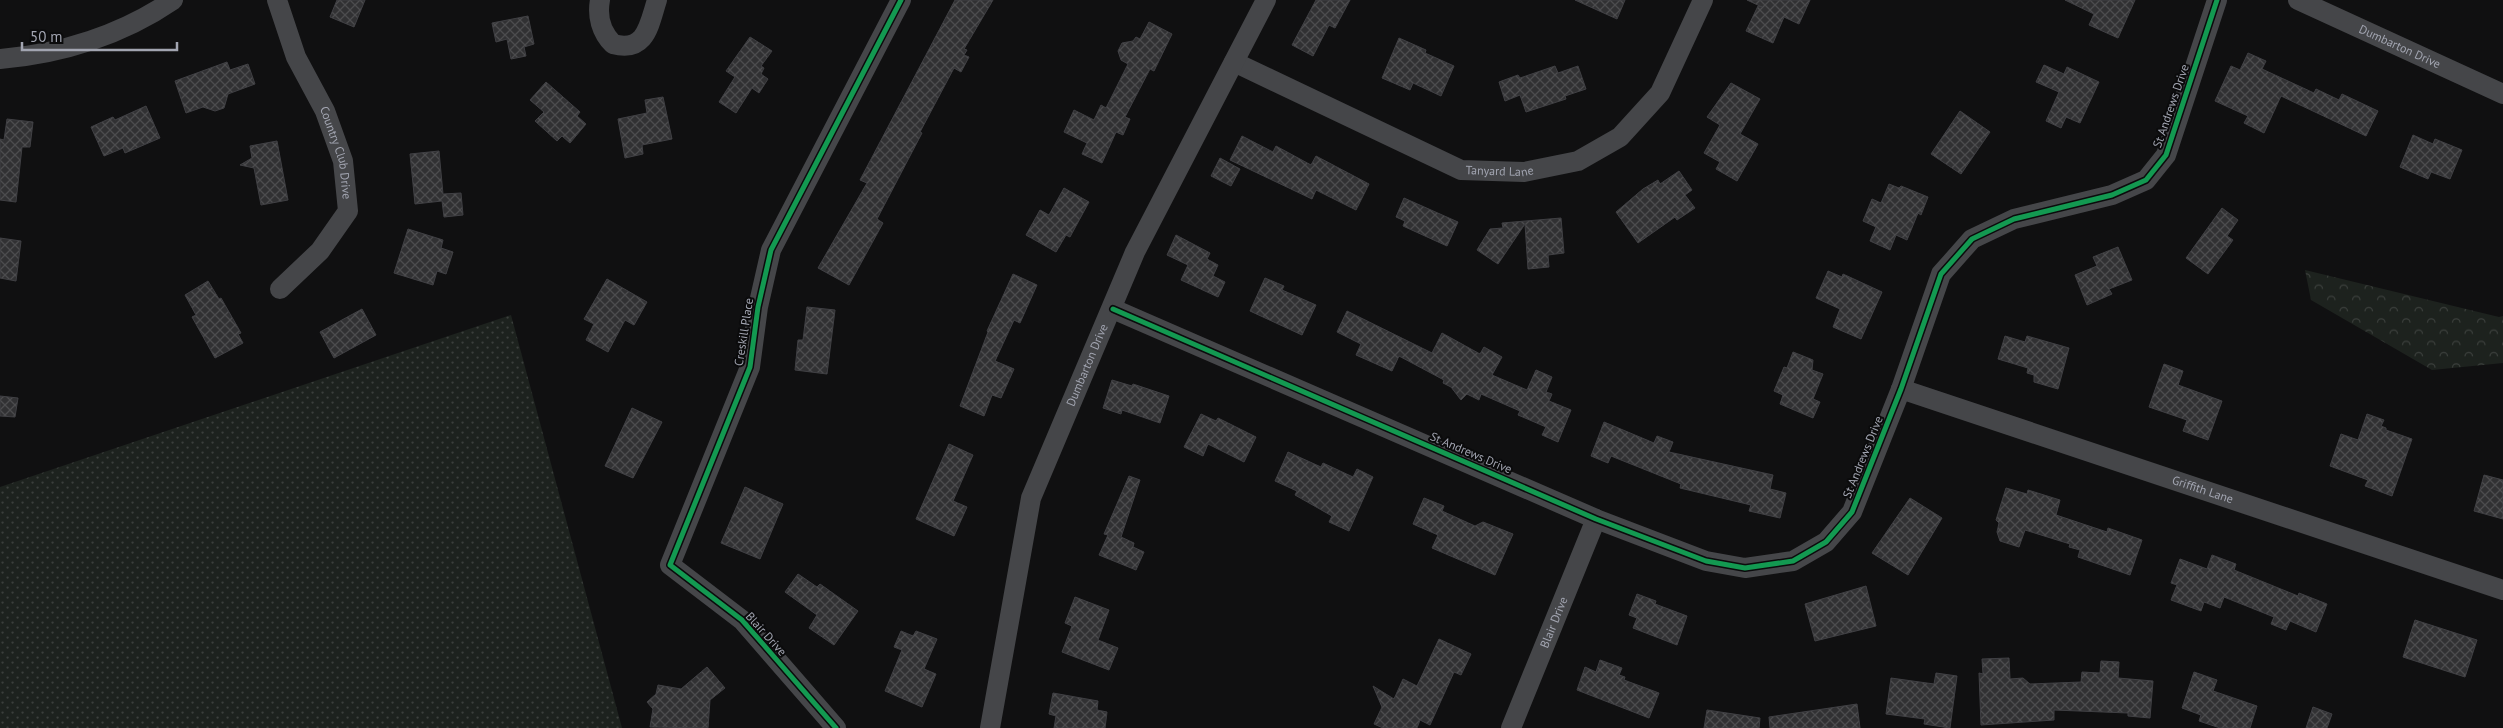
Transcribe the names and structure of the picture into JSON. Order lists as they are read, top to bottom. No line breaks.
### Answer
{"streets":{"street":["Dumbarton Drive","St Andrews Drive","Country Club Drive","Tanyard Lane","Creskill Place","Griffith Lane","Blair Drive"]},"crossings":[["Dumbarton Drive","St Andrews Drive"],["Dumbarton Drive","Tanyard Lane"],["St Andrews Drive","Griffith Lane"],["St Andrews Drive","Blair Drive"],["Creskill Place","Blair Drive"]],"scale_bar":"50 m"}
